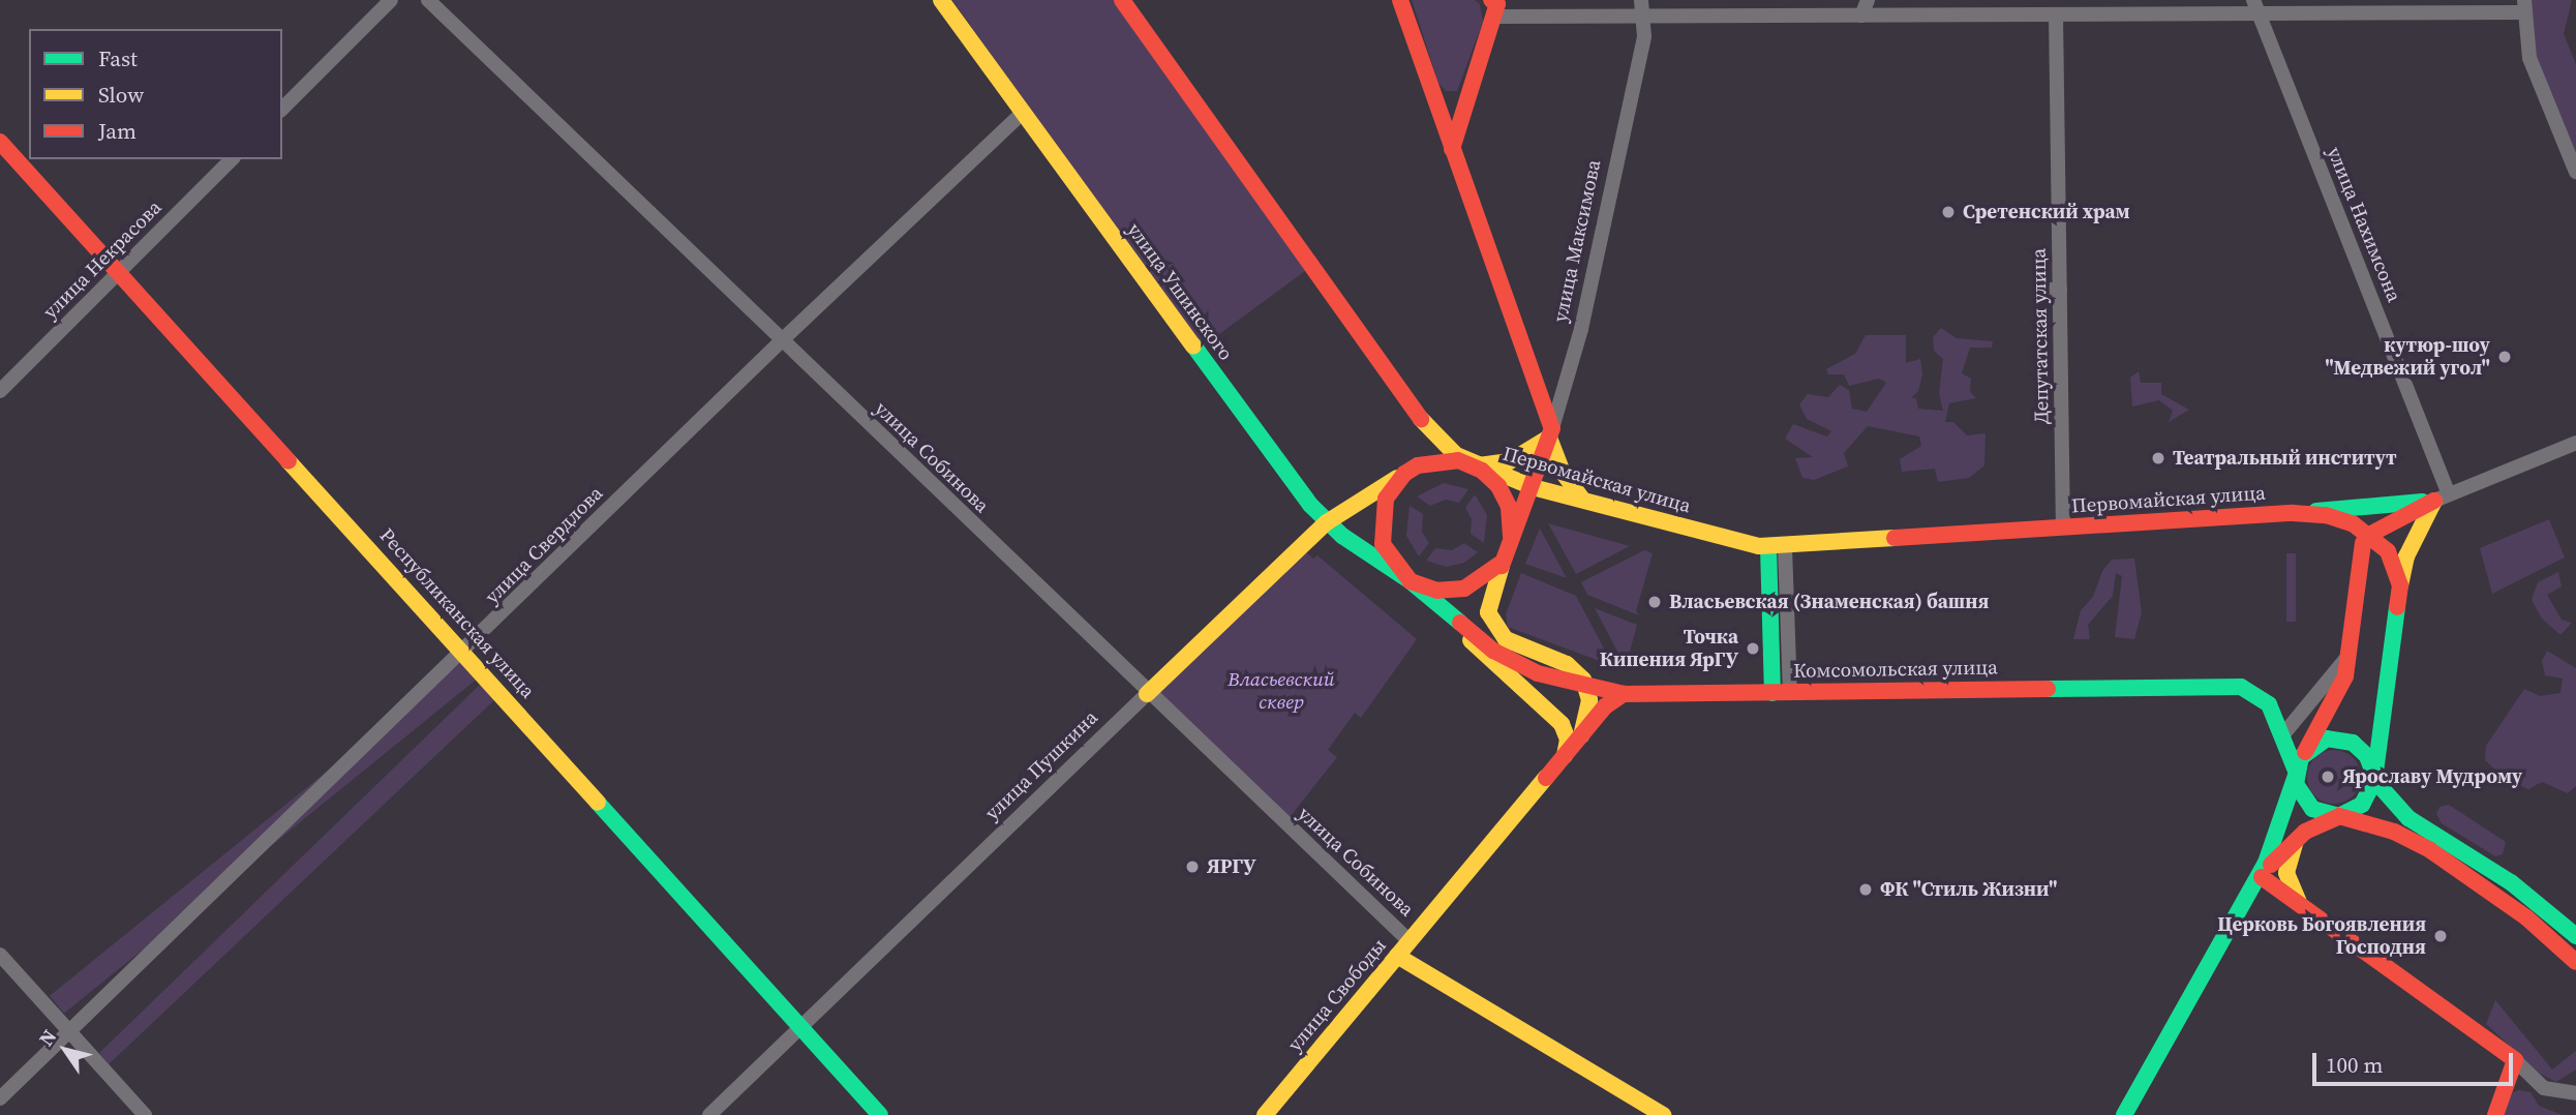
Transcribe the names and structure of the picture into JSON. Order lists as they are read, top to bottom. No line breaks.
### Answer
{"streets":{"main road":["улица Максимова","улица Ушинского","Первомайская улица","Республиканская улица","Комсомольская улица","улица Пушкина","улица Свободы"],"street":["улица Нахимсона","улица Некрасова","Депутатская улица","улица Собинова","улица Свердлова"]},"crossings":[["улица Нахимсона","Первомайская улица"],["улица Максимова","Первомайская улица"],["улица Максимова","Комсомольская улица"],["улица Максимова","улица Свободы"],["улица Некрасова","Республиканская улица"],["улица Ушинского","улица Свердлова"],["улица Ушинского","Комсомольская улица"],["улица Ушинского","улица Пушкина"],["Депутатская улица","Первомайская улица"],["улица Собинова","улица Свердлова"],["улица Собинова","улица Пушкина"],["улица Собинова","улица Свободы"],["улица Свердлова","Республиканская улица"],["Республиканская улица","улица Пушкина"],["Комсомольская улица","улица Свободы"]],"parks":["Власьевский сквер"],"places":["Сретенский храм","кутюр-шоу \"Медвежий угол\"","Театральный институт","Власьевская (Знаменская) башня","Точка Кипения ЯрГУ","Ярославу Мудрому","ЯРГУ","ФК \"Стиль Жизни\"","Церковь Богоявления Господня"],"legend":["Fast","Slow","Jam"],"scale_bar":"100 m","north":"top left"}
